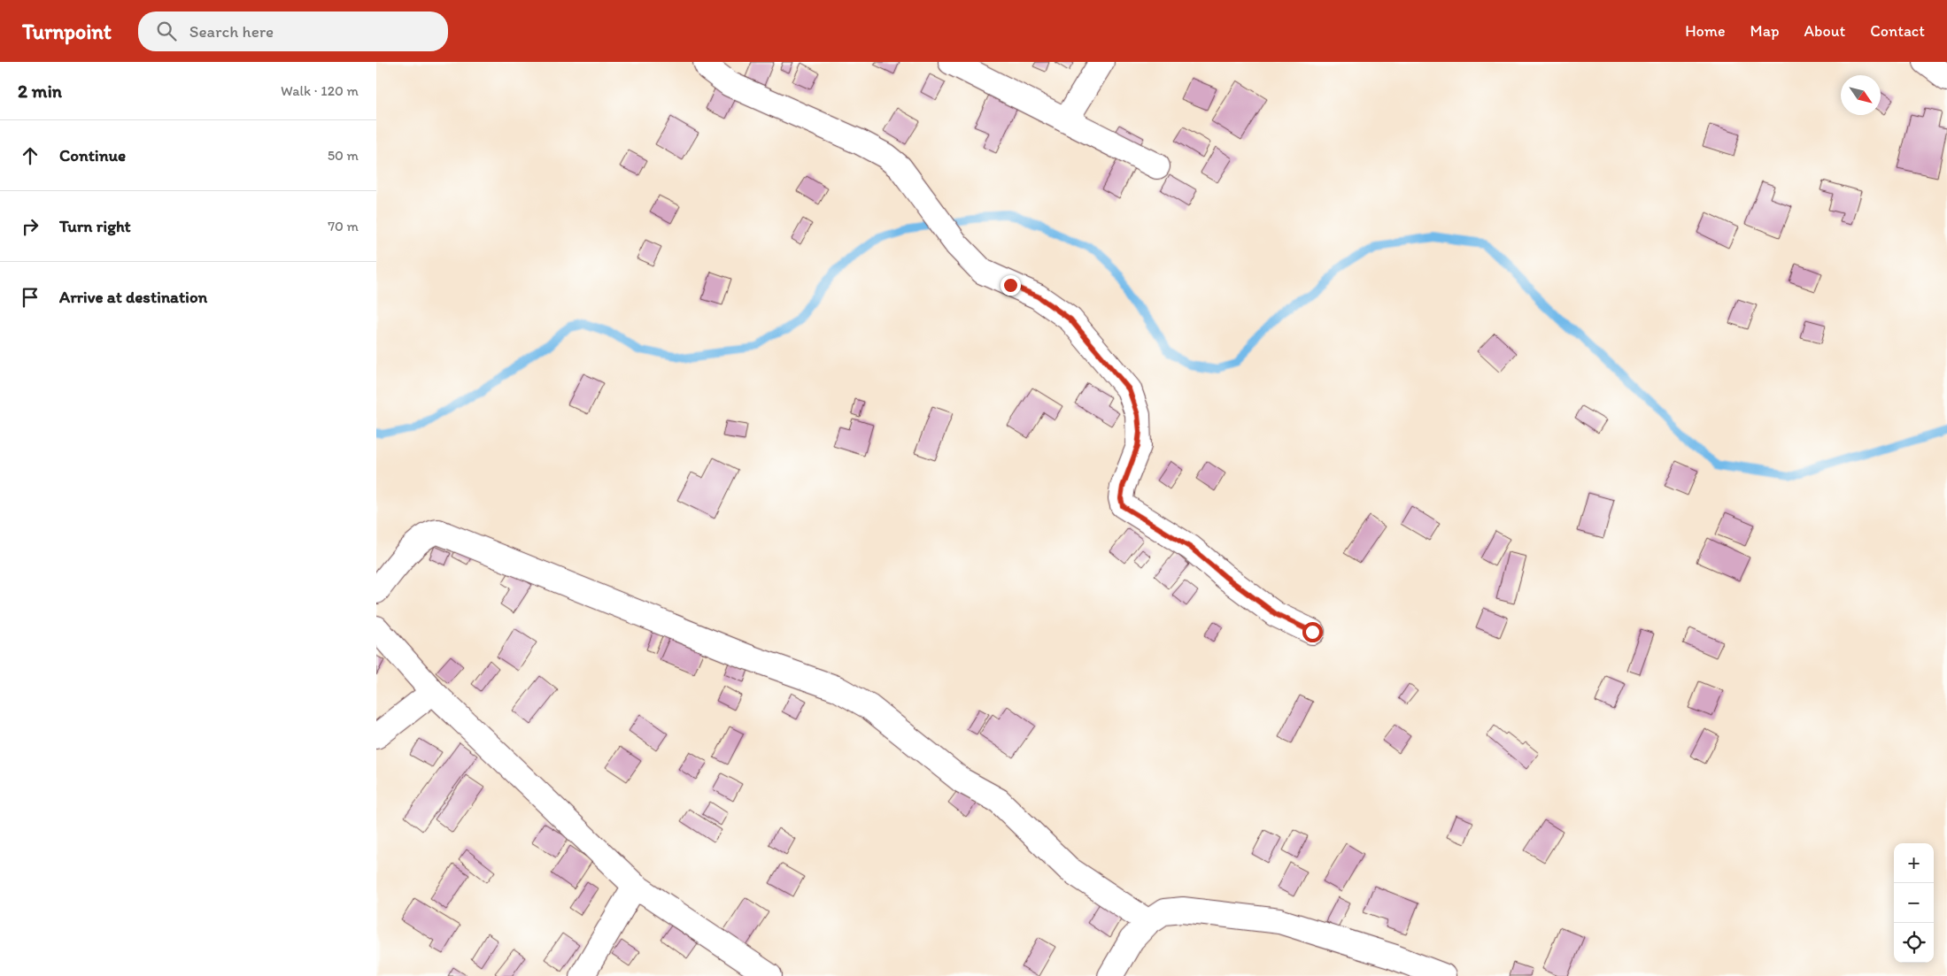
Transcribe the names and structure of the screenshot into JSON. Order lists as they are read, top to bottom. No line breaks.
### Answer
{"north":"bottom right","page":{"header":"Turnpoint","search":"Search here","nav":["Home","Map","About","Contact"],"heading":["2 min","Walk · 120 m"],"list":[["Continue","50 m"],["Turn right","70 m"],"Arrive at destination"],"map_buttons":["+","−"]}}
